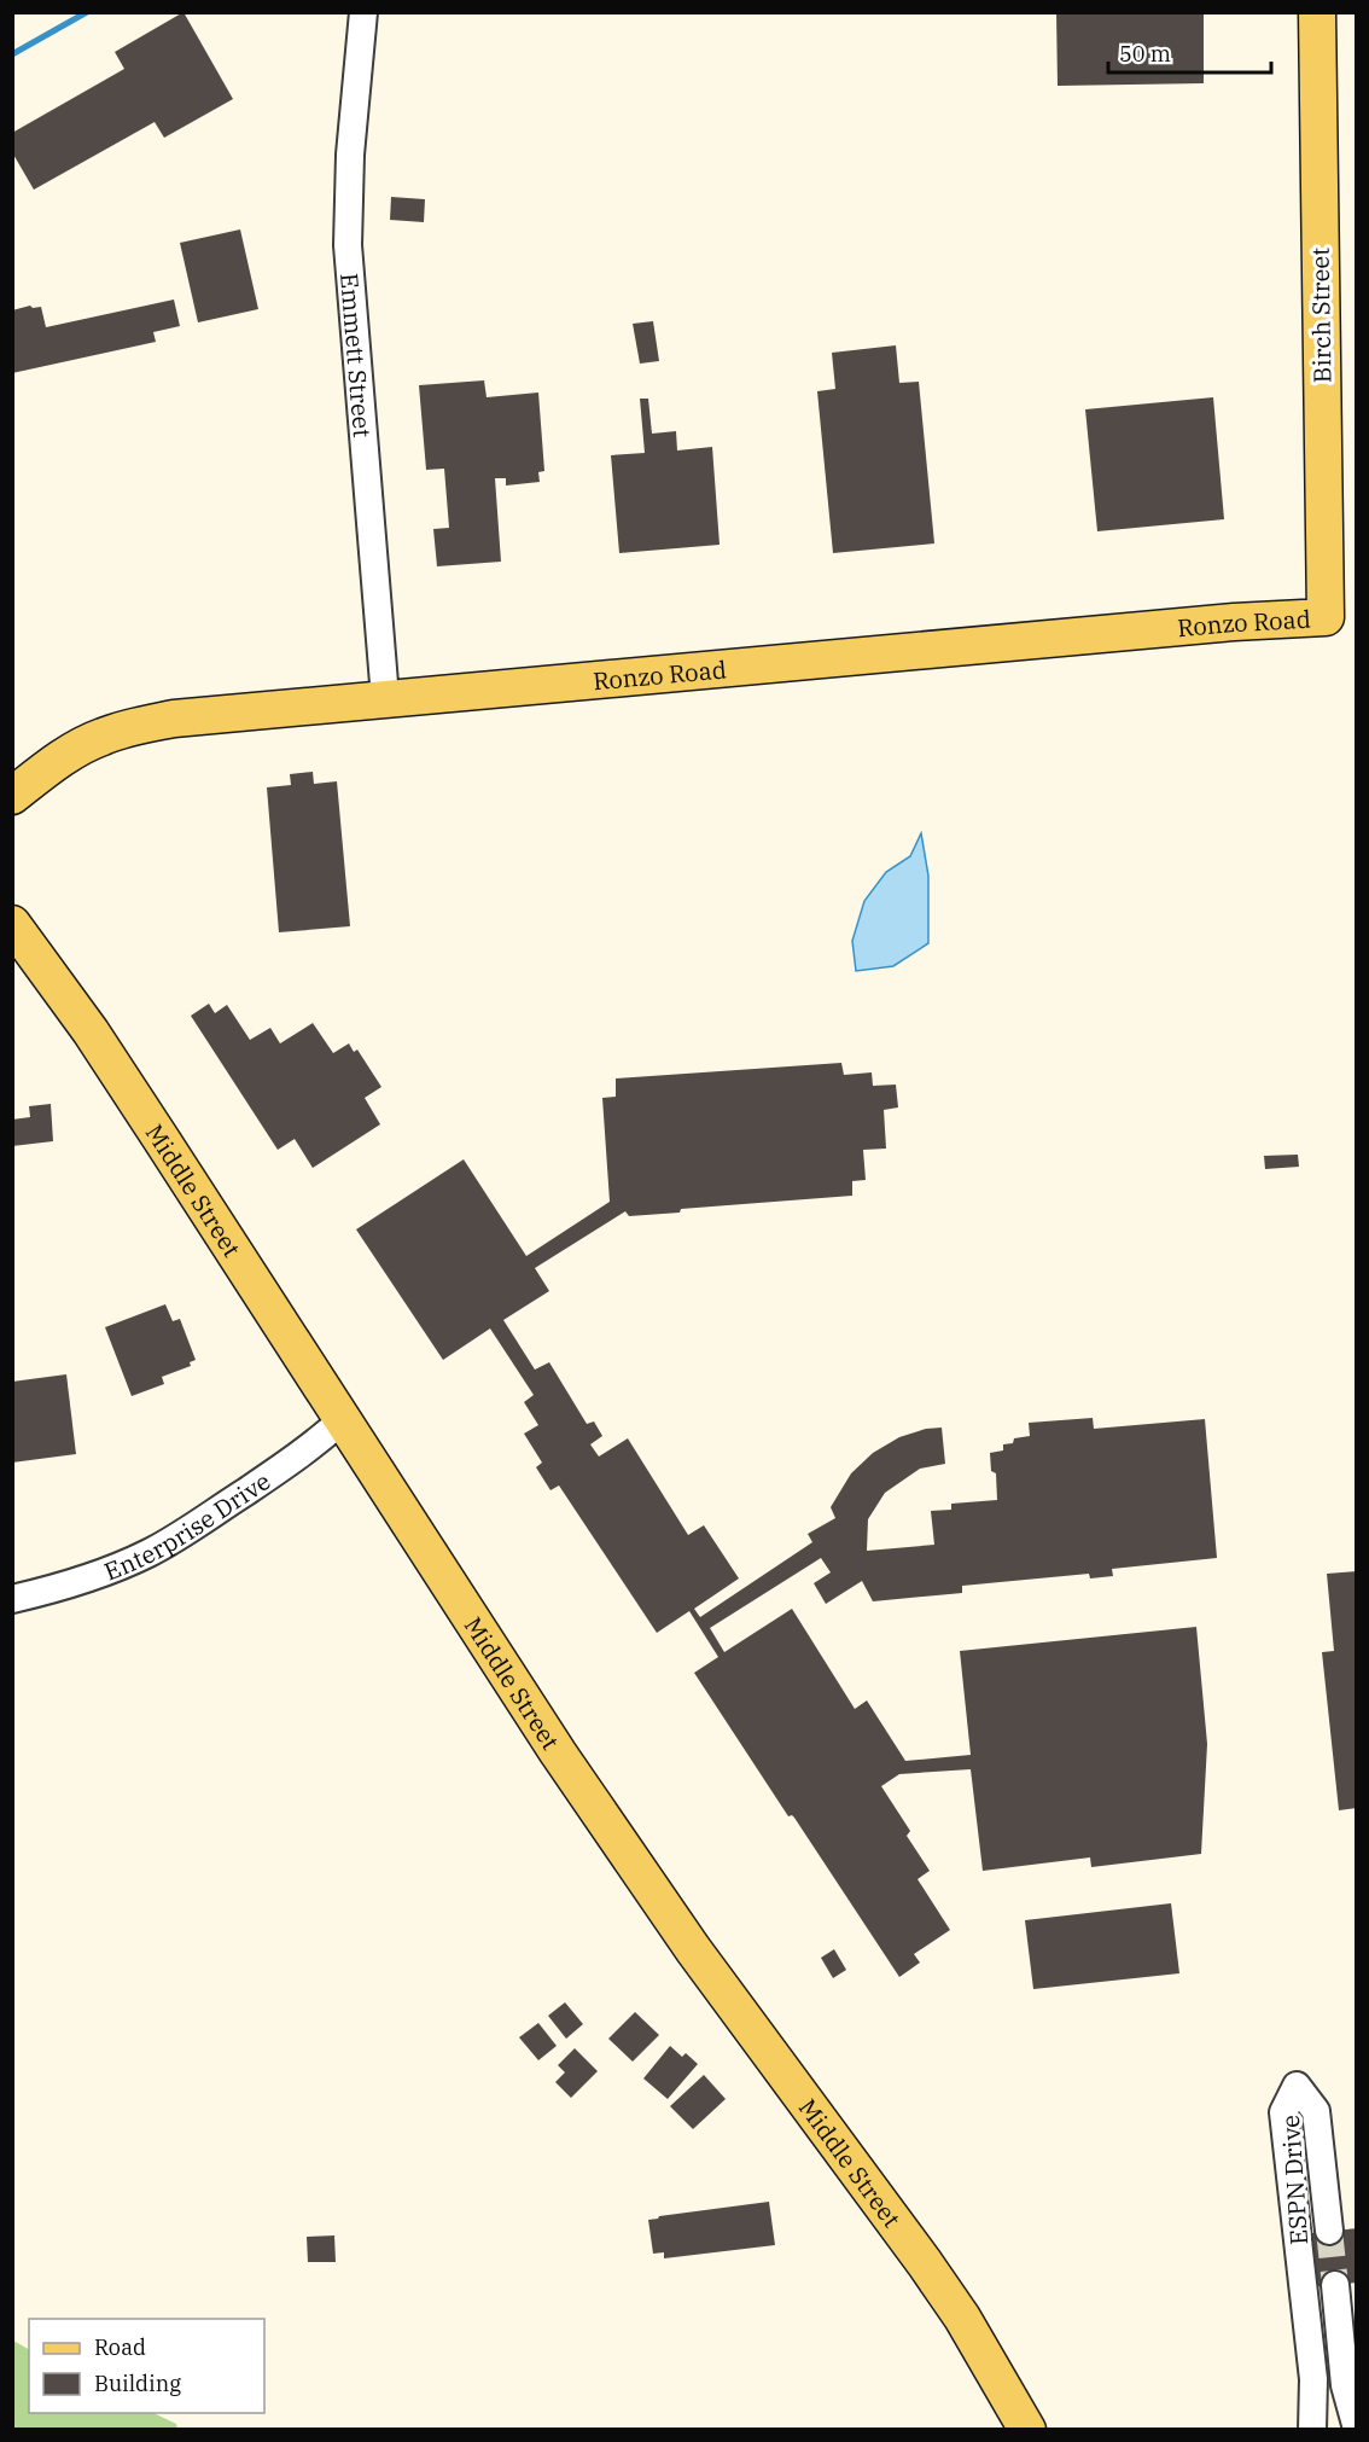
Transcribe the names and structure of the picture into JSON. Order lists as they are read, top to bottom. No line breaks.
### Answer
{"streets":{"main road":["Birch Street","Ronzo Road","Middle Street"],"street":["Emmett Street","Enterprise Drive","ESPN Drive"]},"crossings":[["Birch Street","Ronzo Road"],["Emmett Street","Ronzo Road"],["Middle Street","Enterprise Drive"]],"legend":["Road","Building"],"scale_bar":"50 m"}
